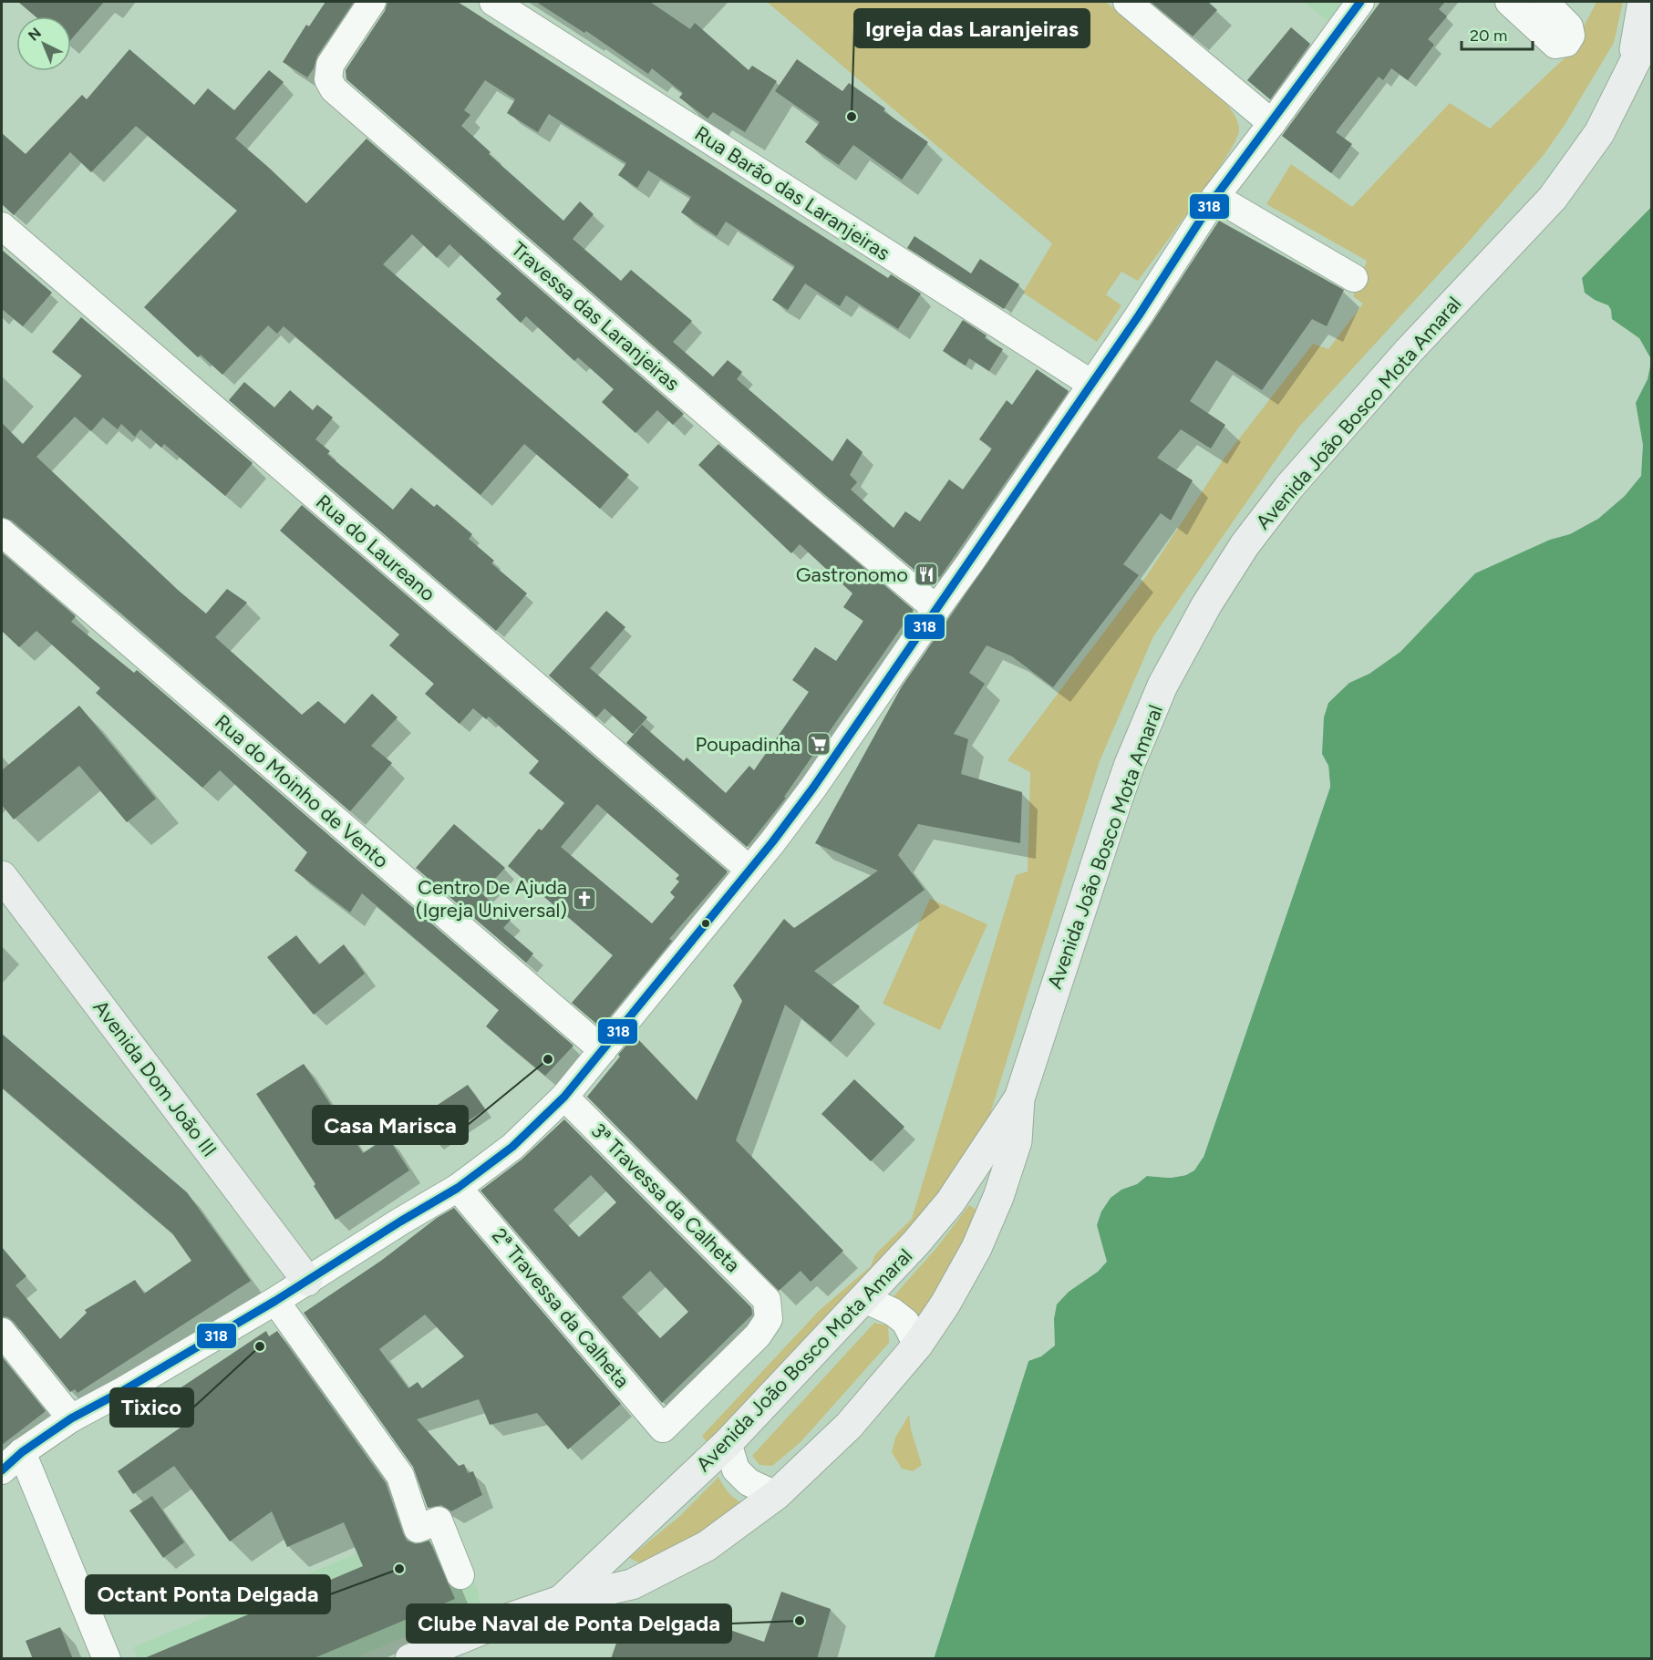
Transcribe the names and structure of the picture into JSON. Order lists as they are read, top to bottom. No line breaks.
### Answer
{"streets":{"main road":["Avenida João Bosco Mota Amaral","Avenida Dom João III"],"street":["Rua Barão das Laranjeiras","Travessa das Laranjeiras","Rua do Laureano","Rua do Moinho de Vento","3ª Travessa da Calheta","2ª Travessa da Calheta"]},"crossings":[["3ª Travessa da Calheta","2ª Travessa da Calheta"]],"places":{"other":["Igreja das Laranjeiras","Casa Marisca","Tixico","Octant Ponta Delgada","Clube Naval de Ponta Delgada"],"restaurant":["Gastronomo"],"supermarket":["Poupadinha"],"church":["Centro De Ajuda (Igreja Universal)"]},"lines":["transit line 318"],"scale_bar":"20 m","north":"top left"}
